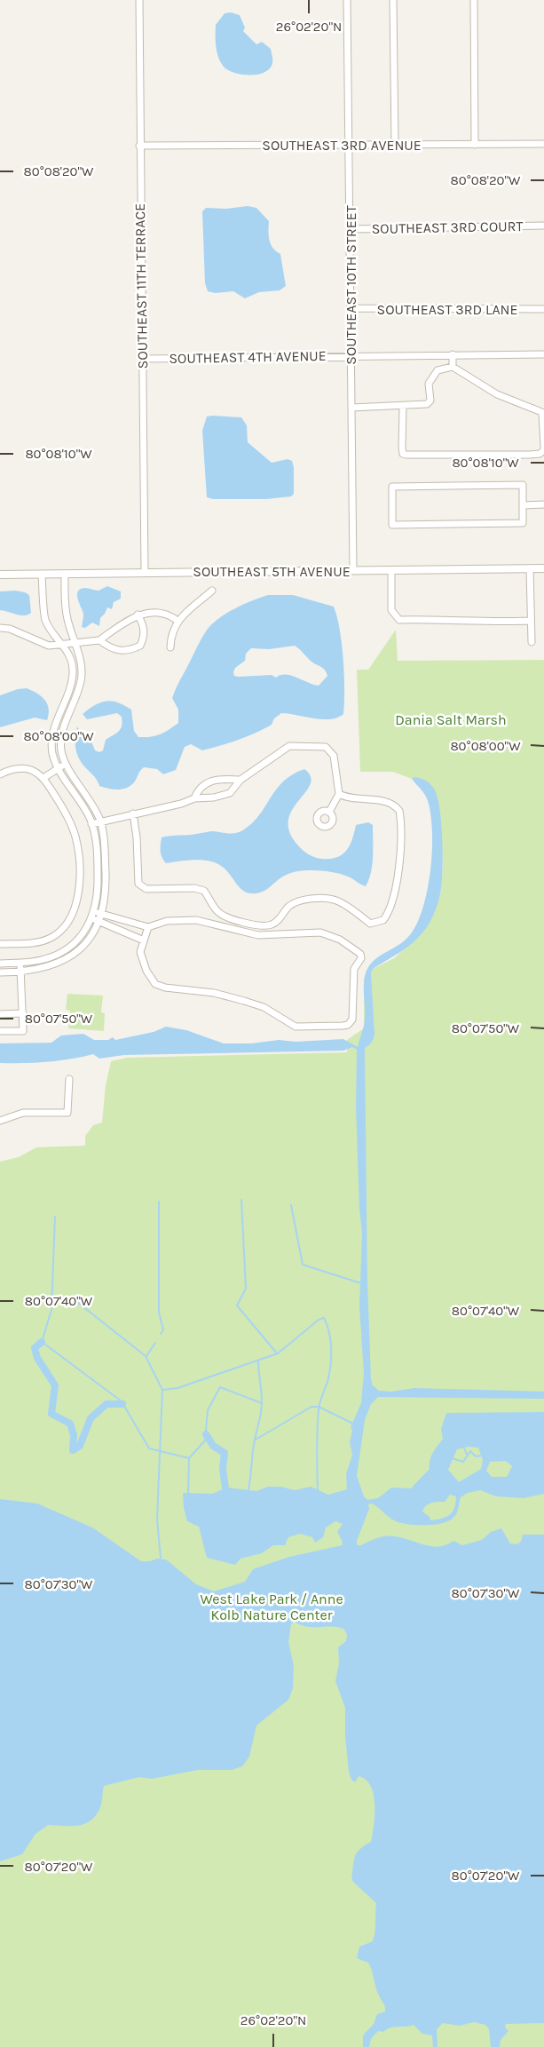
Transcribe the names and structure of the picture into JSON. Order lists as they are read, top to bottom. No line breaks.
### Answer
{"streets":{"street":["SOUTHEAST 3RD AVENUE","SOUTHEAST 3RD COURT","SOUTHEAST 10TH STREET","SOUTHEAST 11TH TERRACE","SOUTHEAST 3RD LANE","SOUTHEAST 4TH AVENUE","SOUTHEAST 5TH AVENUE"]},"crossings":[["SOUTHEAST 3RD AVENUE","SOUTHEAST 10TH STREET"],["SOUTHEAST 3RD AVENUE","SOUTHEAST 11TH TERRACE"],["SOUTHEAST 3RD COURT","SOUTHEAST 10TH STREET"],["SOUTHEAST 10TH STREET","SOUTHEAST 3RD LANE"],["SOUTHEAST 10TH STREET","SOUTHEAST 4TH AVENUE"],["SOUTHEAST 10TH STREET","SOUTHEAST 5TH AVENUE"],["SOUTHEAST 11TH TERRACE","SOUTHEAST 4TH AVENUE"],["SOUTHEAST 11TH TERRACE","SOUTHEAST 5TH AVENUE"]],"parks":["Dania Salt Marsh","West Lake Park / Anne Kolb Nature Center"],"coordinates":["26°02'20\"N","80°08'20\"W","80°08'10\"W","80°08'00\"W","80°07'50\"W","80°07'40\"W","80°07'30\"W","80°07'20\"W"]}
